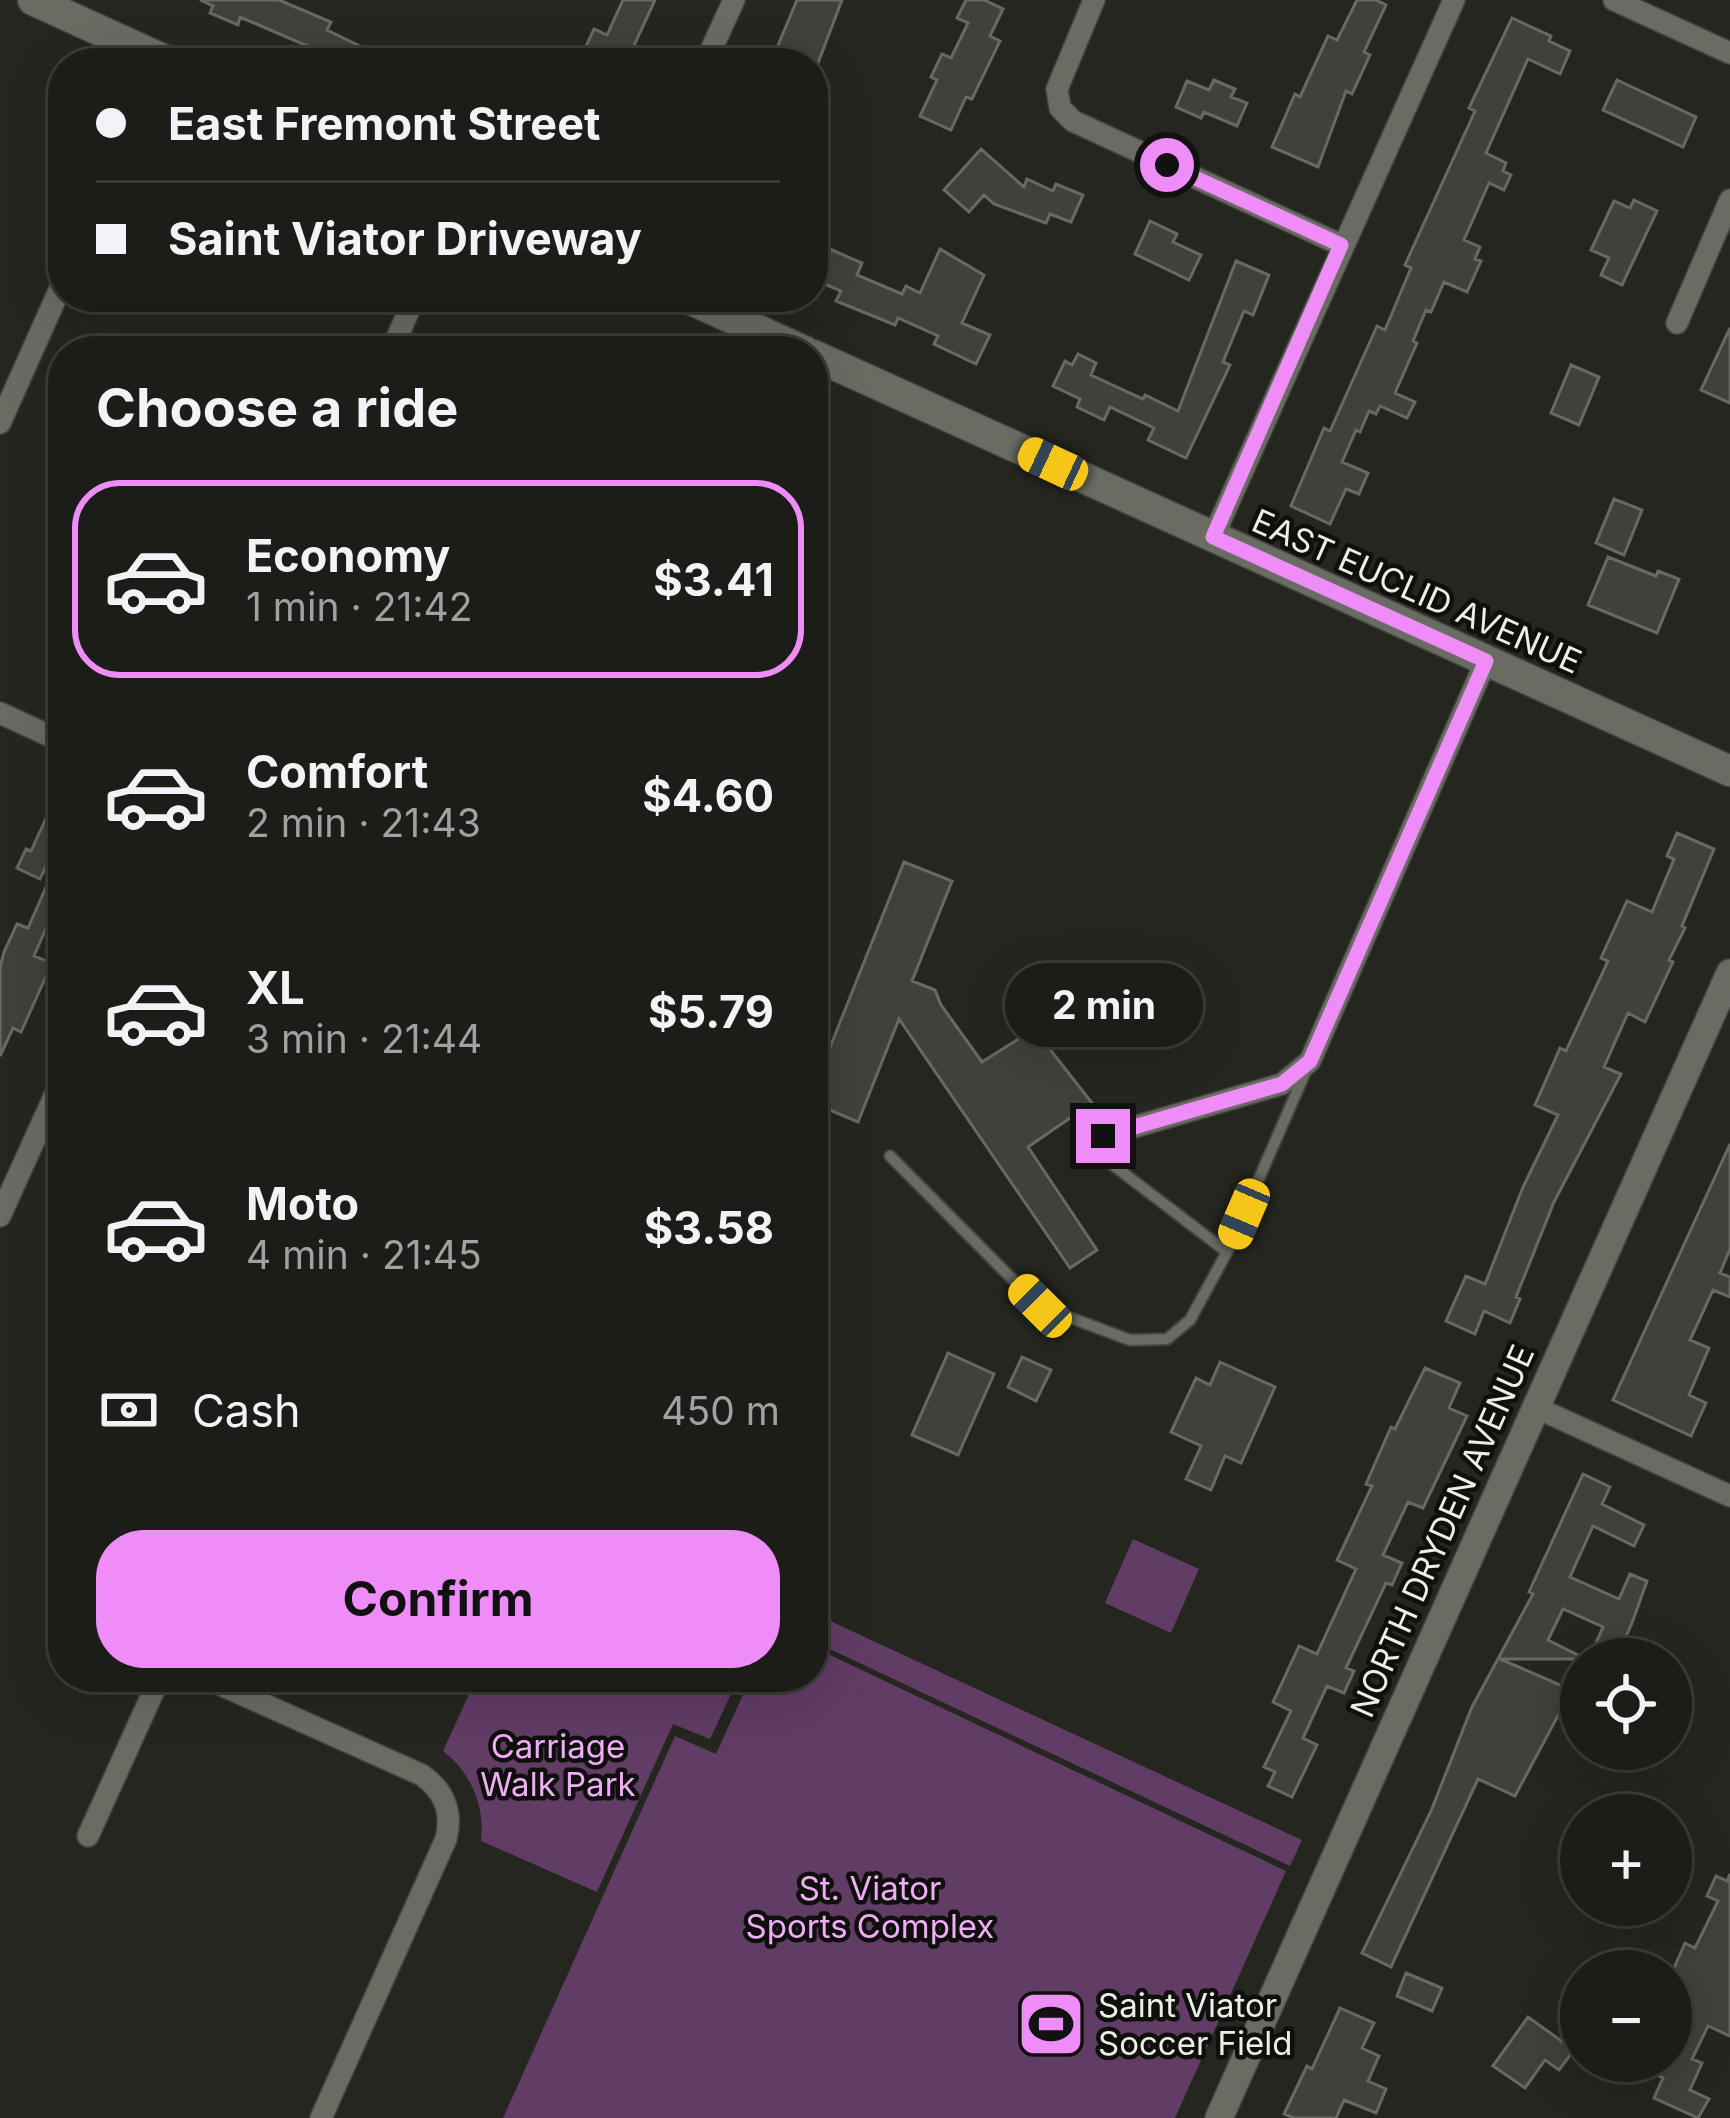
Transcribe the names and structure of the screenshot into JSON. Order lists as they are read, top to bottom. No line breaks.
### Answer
{"streets":{"main road":["EAST EUCLID AVENUE"],"street":["NORTH DRYDEN AVENUE"]},"parks":["Carriage Walk Park","St. Viator Sports Complex"],"places":{"sports":["Saint Viator Soccer Field"]},"page":{"banner":["East Fremont Street","Saint Viator Driveway"],"heading":"Choose a ride","list":[{"name":"Economy","note":"1 min · 21:42","value":"$3.41"},{"name":"Comfort","note":"2 min · 21:43","value":"$4.60"},{"name":"XL","note":"3 min · 21:44","value":"$5.79"},{"name":"Moto","note":"4 min · 21:45","value":"$3.58"}],"bubble":"2 min","pay":["Cash","450 m"],"buttons":"Confirm","map_buttons":["+","−"]}}
